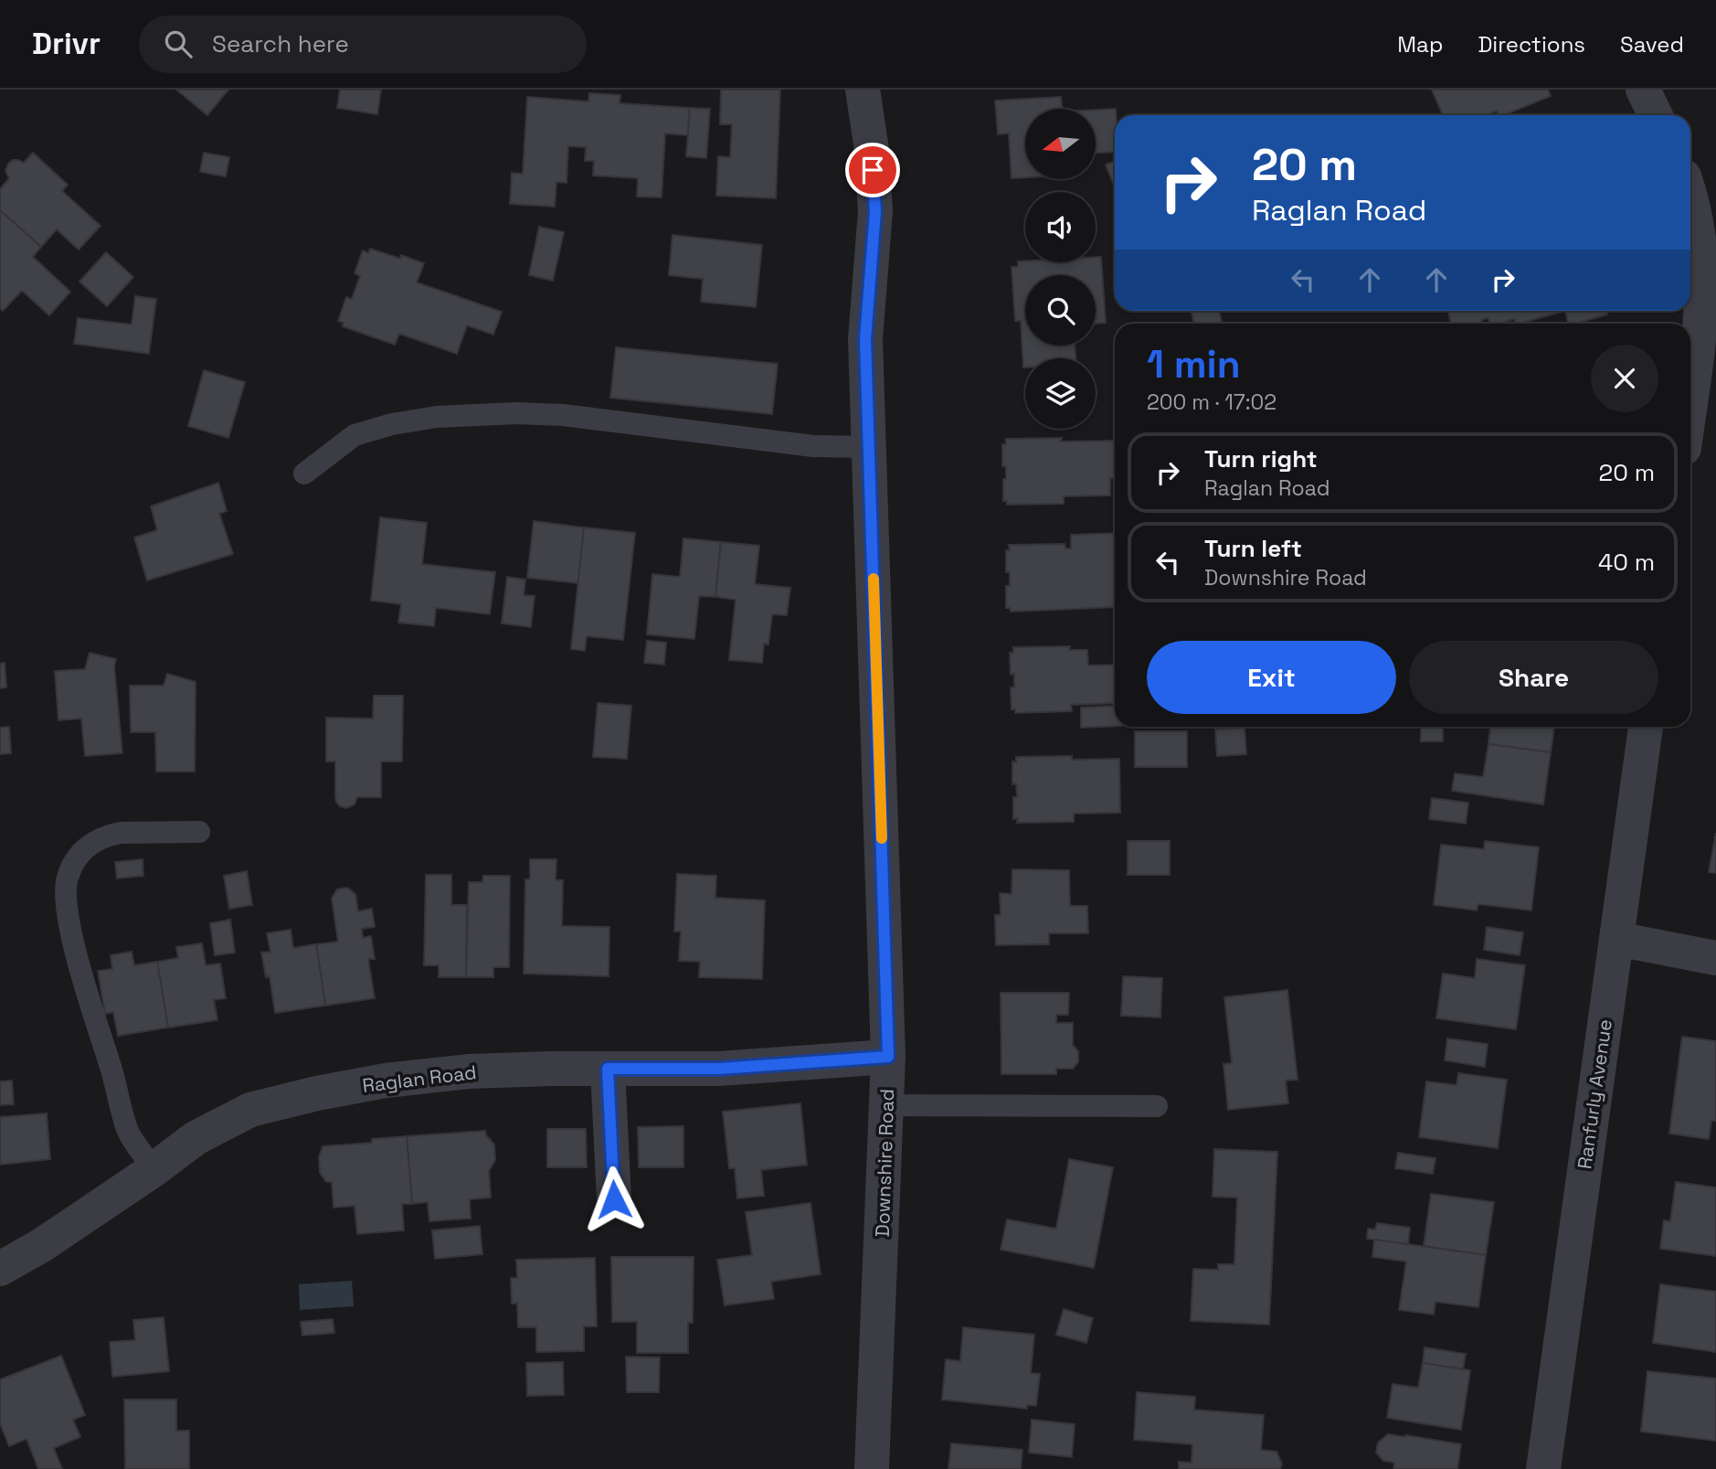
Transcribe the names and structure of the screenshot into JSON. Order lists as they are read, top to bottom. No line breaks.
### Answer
{"streets":{"street":["Raglan Road","Ranfurly Avenue","Downshire Road"]},"crossings":[["Raglan Road","Downshire Road"]],"north":"left","page":{"header":"Drivr","search":"Search here","nav":["Map","Directions","Saved"],"turn":["20 m","Raglan Road"],"heading":["1 min","200 m · 17:02"],"list":[{"name":"Turn right","note":"Raglan Road","value":"20 m"},{"name":"Turn left","note":"Downshire Road","value":"40 m"}],"buttons":["Exit","Share"]}}
